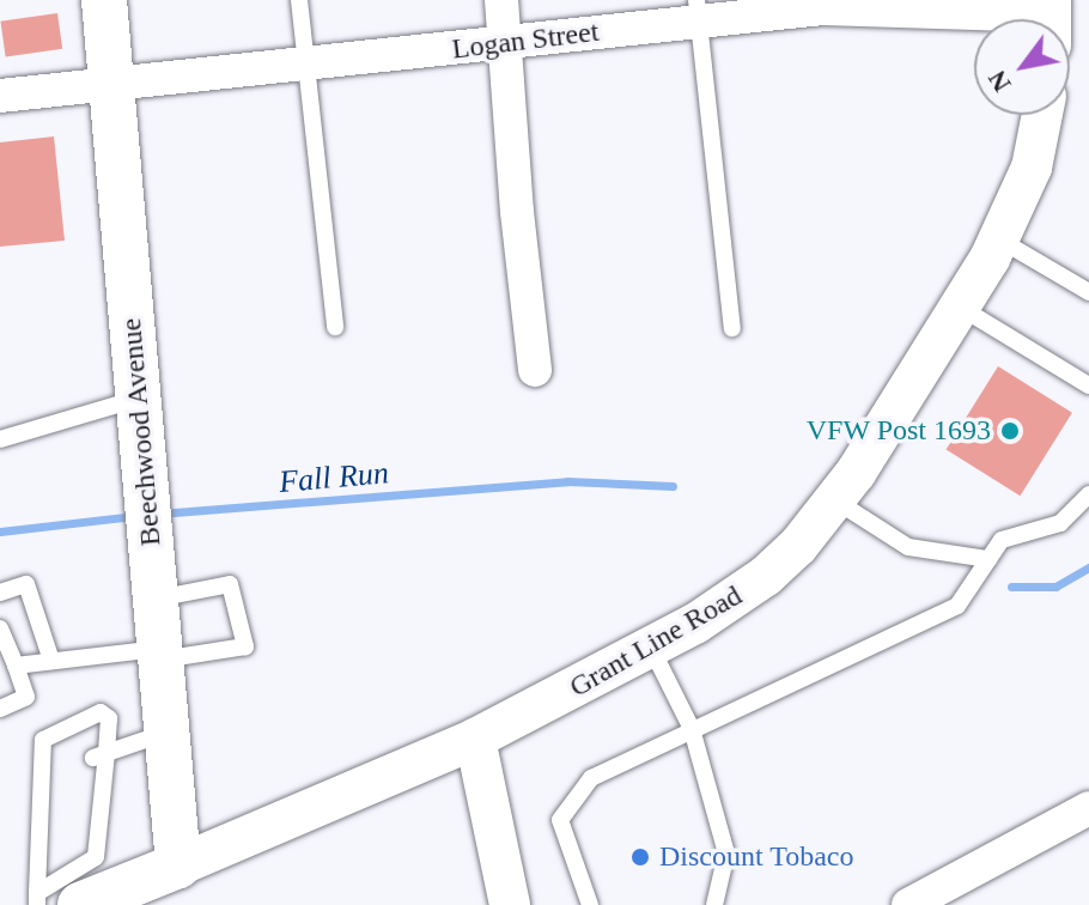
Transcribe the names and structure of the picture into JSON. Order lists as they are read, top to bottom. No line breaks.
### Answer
{"streets":{"main road":["Beechwood Avenue","Grant Line Road"],"street":["Logan Street"]},"crossings":[["Logan Street","Beechwood Avenue"],["Beechwood Avenue","Grant Line Road"]],"water":["Fall Run"],"places":["VFW Post 1693","Discount Tobaco"],"north":"bottom left"}
